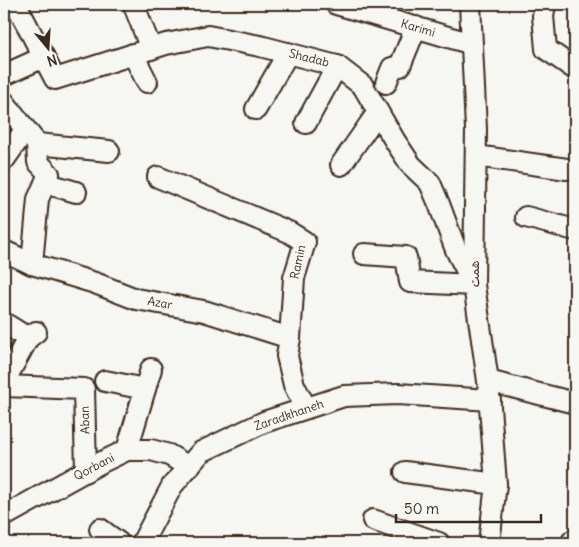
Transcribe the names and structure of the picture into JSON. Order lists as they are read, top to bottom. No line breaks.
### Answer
{"streets":{"street":["Karimi","Shadab","Ramin","همت","Azar","Zaradkhaneh","Aban","Qorbani"]},"crossings":[["Karimi","همت"],["Shadab","همت"],["Ramin","Azar"],["Ramin","Zaradkhaneh"],["همت","Zaradkhaneh"],["Zaradkhaneh","Qorbani"],["Aban","Qorbani"]],"scale_bar":"50 m","north":"bottom"}
